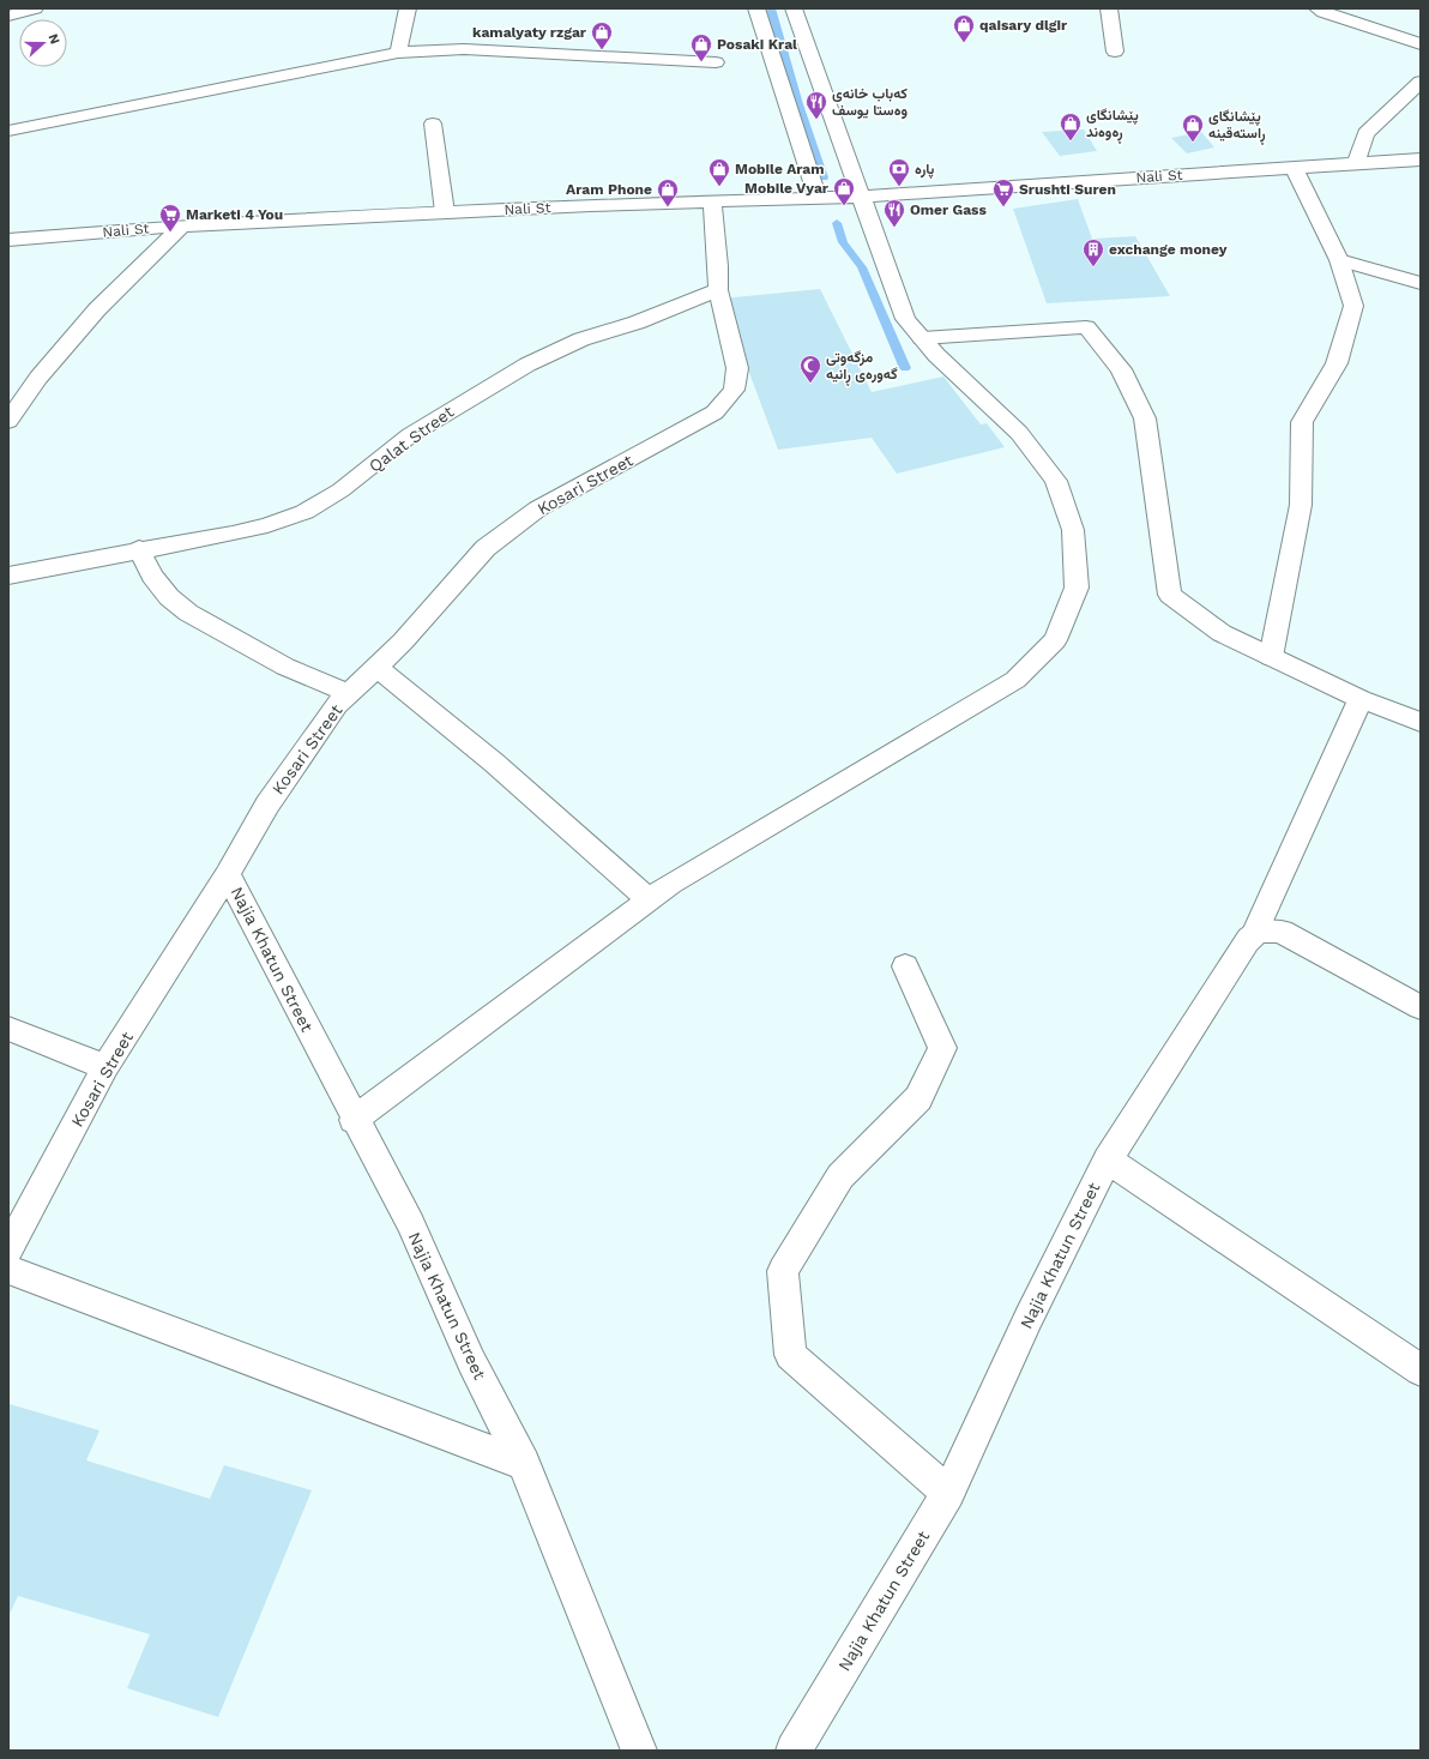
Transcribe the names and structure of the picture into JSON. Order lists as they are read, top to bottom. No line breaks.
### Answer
{"streets":{"street":["Nali St","Qalat Street","Kosari Street","Najia Khatun Street"]},"crossings":[["Qalat Street","Kosari Street"],["Kosari Street","Najia Khatun Street"]],"places":{"shop":["qaisary dlgir","kamalyaty rzgar","Posaki Kral","پێشانگای ڕه‌وه‌ند","پێشانگای ڕاسته‌قینه‌","Mobile Aram","Mobile Vyar","Aram Phone"],"restaurant":["کەباب خانەی وەستا یوسف","Omer Gass"],"bank":["پاره"],"supermarket":["Srushti Suren","Marketi 4 You"],"building":["exchange money"],"mosque":["مزگەوتی گەورەی ڕانیە"]},"north":"right"}
